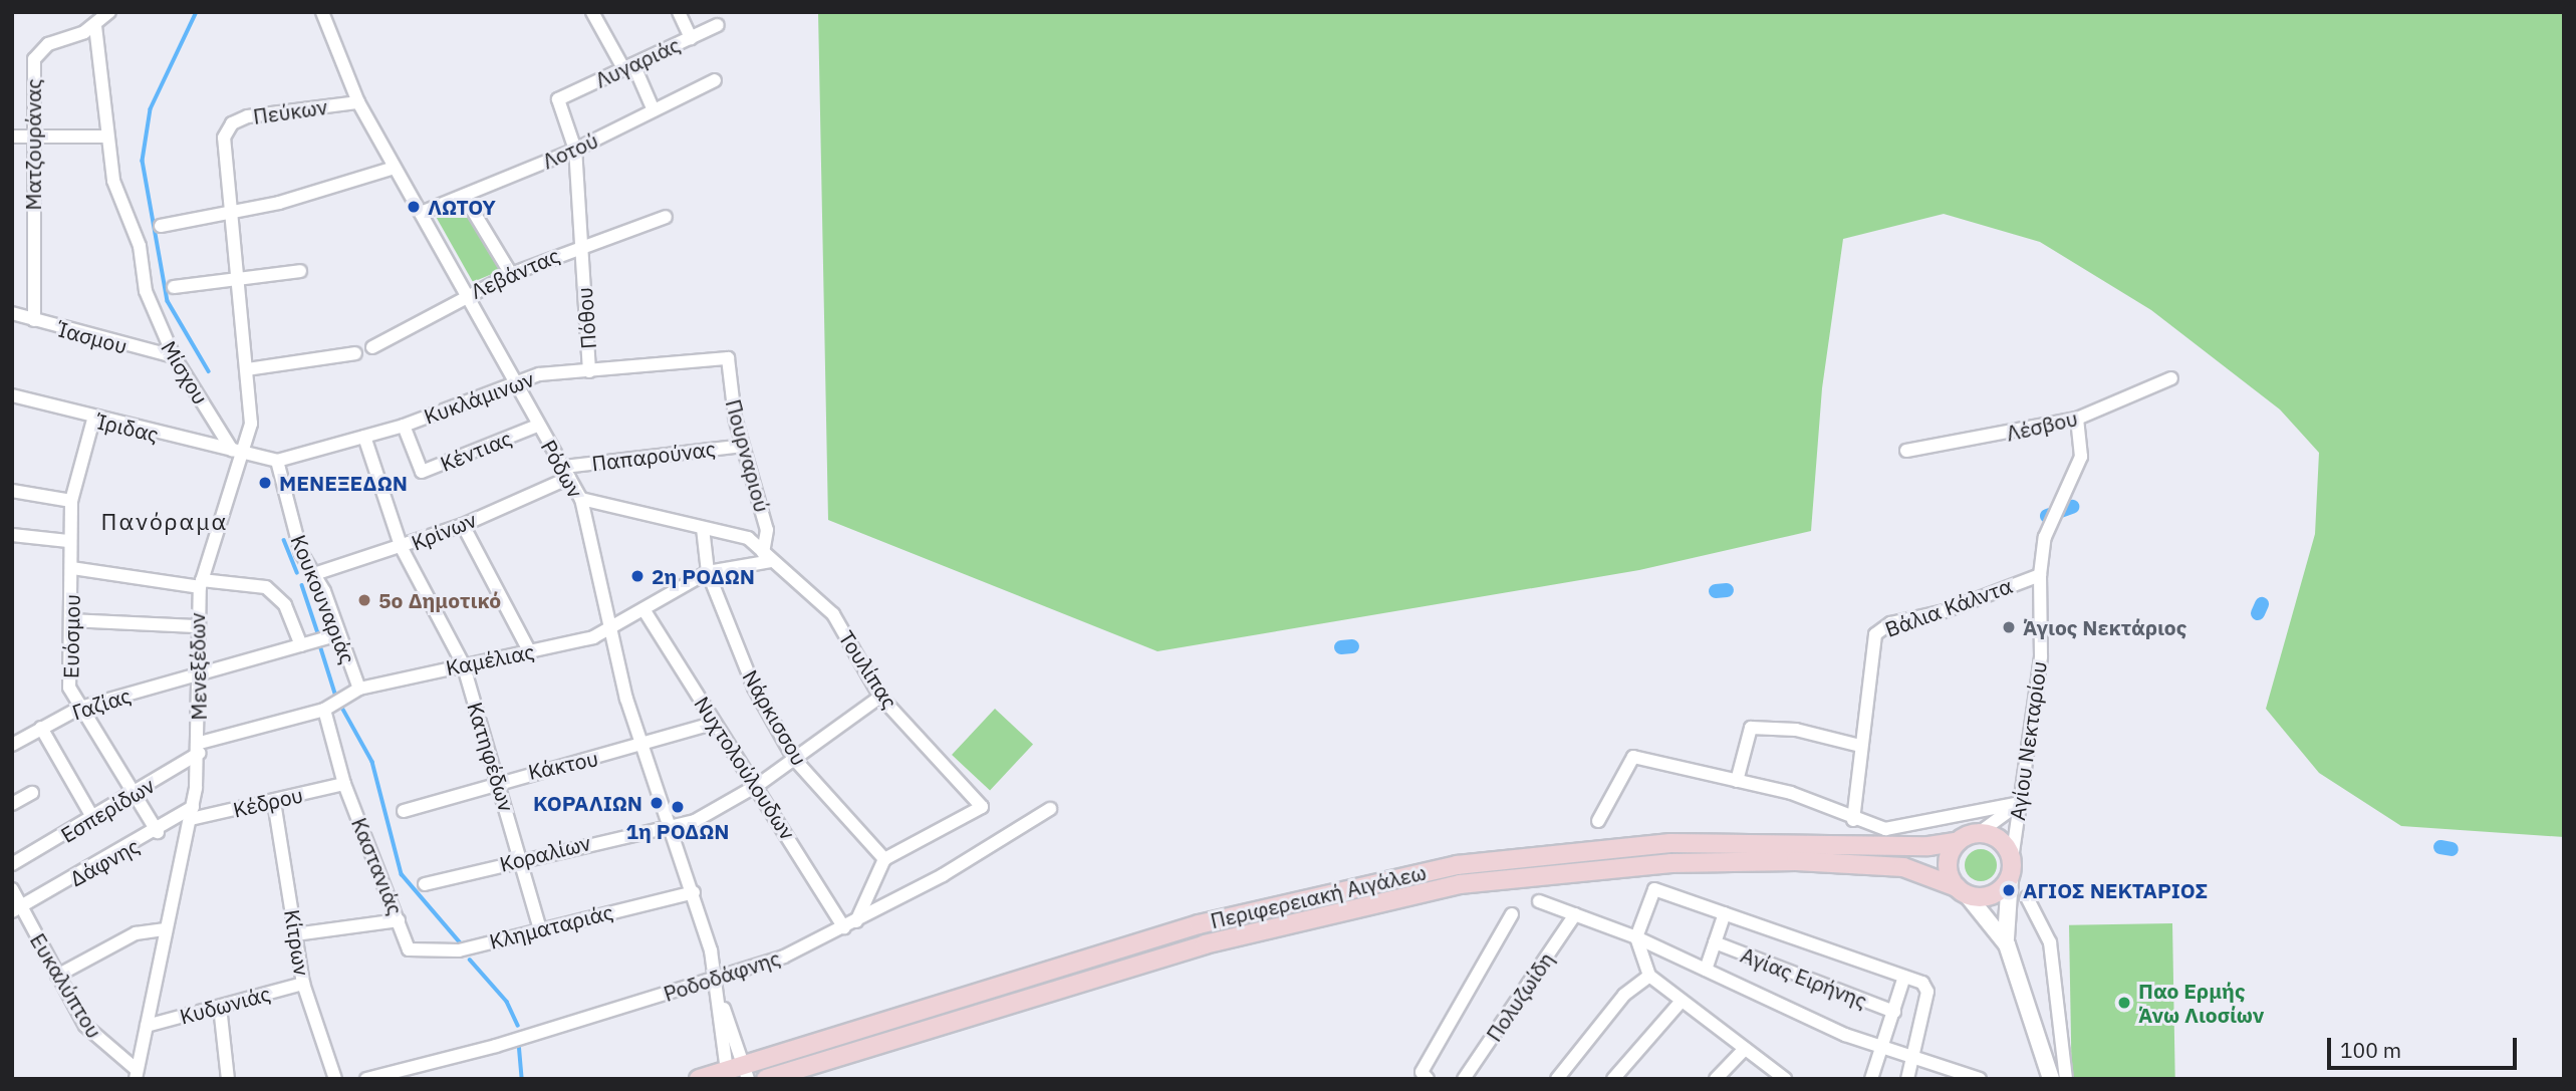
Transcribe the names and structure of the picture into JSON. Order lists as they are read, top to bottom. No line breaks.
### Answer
{"streets":{"main road":["Περιφερειακή Αιγάλεω"],"street":["Λυγαριάς","Πεύκων","Ματζουράνας","Λοτού","Λεβάντας","Πόθου","Ίασμου","Μίσχου","Κυκλάμινων","Λέσβου","Ίριδας","Κέντιας","Παπαρούνας","Πουρναριού","Ρόδων","Κρίνων","Κουκουναριάς","Βάλια Κάλντα","Ευόσμου","Καμέλιας","Μενεξέδων","Τουλίπας","Γαζίας","Νάρκισσου","Αγίου Νεκταρίου","Κατηφέδων","Κάκτου","Νυχτολούλουδων","Κέδρου","Εσπερίδων","Κοραλίων","Δάφνης","Καστανιάς","Κληματαριάς","Κίτρων","Ροδοδάφνης","Αγίας Ειρήνης","Ευκαλύπτου","Πολυζωίδη","Κυδωνιάς"]},"crossings":[["Λυγαριάς","Πόθου"],["Πεύκων","Ρόδων"],["Πεύκων","Μενεξέδων"],["Ματζουράνας","Ίασμου"],["Ματζουράνας","Μίσχου"],["Λοτού","Πόθου"],["Λοτού","Ρόδων"],["Λεβάντας","Πόθου"],["Λεβάντας","Ρόδων"],["Πόθου","Κυκλάμινων"],["Ίασμου","Μίσχου"],["Μίσχου","Ίριδας"],["Μίσχου","Μενεξέδων"],["Κυκλάμινων","Κέντιας"],["Κυκλάμινων","Πουρναριού"],["Κυκλάμινων","Ρόδων"],["Κυκλάμινων","Κουκουναριάς"],["Κυκλάμινων","Κατηφέδων"],["Λέσβου","Αγίου Νεκταρίου"],["Ίριδας","Ευόσμου"],["Ίριδας","Μενεξέδων"],["Κέντιας","Ρόδων"],["Παπαρούνας","Πουρναριού"],["Παπαρούνας","Ρόδων"],["Παπαρούνας","Κρίνων"],["Πουρναριού","Καμέλιας"],["Πουρναριού","Τουλίπας"],["Ρόδων","Κρίνων"],["Ρόδων","Καμέλιας"],["Ρόδων","Κάκτου"],["Ρόδων","Κοραλίων"],["Ρόδων","Περιφερειακή Αιγάλεω"],["Ρόδων","Κληματαριάς"],["Ρόδων","Ροδοδάφνης"],["Κρίνων","Κουκουναριάς"],["Κρίνων","Κατηφέδων"],["Κουκουναριάς","Καμέλιας"],["Κουκουναριάς","Γαζίας"],["Βάλια Κάλντα","Αγίου Νεκταρίου"],["Ευόσμου","Γαζίας"],["Ευόσμου","Εσπερίδων"],["Ευόσμου","Δάφνης"],["Καμέλιας","Μενεξέδων"],["Καμέλιας","Τουλίπας"],["Καμέλιας","Νάρκισσου"],["Καμέλιας","Κατηφέδων"],["Καμέλιας","Νυχτολούλουδων"],["Καμέλιας","Εσπερίδων"],["Καμέλιας","Καστανιάς"],["Μενεξέδων","Γαζίας"],["Μενεξέδων","Κέδρου"],["Μενεξέδων","Εσπερίδων"],["Μενεξέδων","Δάφνης"],["Μενεξέδων","Ευκαλύπτου"],["Μενεξέδων","Κυδωνιάς"],["Τουλίπας","Νάρκισσου"],["Τουλίπας","Κοραλίων"],["Νάρκισσου","Κοραλίων"],["Αγίου Νεκταρίου","Περιφερειακή Αιγάλεω"],["Κατηφέδων","Κάκτου"],["Κατηφέδων","Κοραλίων"],["Κατηφέδων","Κληματαριάς"],["Κάκτου","Νυχτολούλουδων"],["Νυχτολούλουδων","Κοραλίων"],["Νυχτολούλουδων","Ροδοδάφνης"],["Κέδρου","Δάφνης"],["Κέδρου","Καστανιάς"],["Κέδρου","Κίτρων"],["Δάφνης","Ευκαλύπτου"],["Καστανιάς","Κληματαριάς"],["Κίτρων","Κυδωνιάς"]],"districts":["Πανόραμα"],"places":["ΛΩΤΟΥ","ΜΕΝΕΞΕΔΩΝ","2η ΡΟΔΩΝ","5ο Δημοτικό","Άγιος Νεκτάριος","ΚΟΡΑΛΙΩΝ","1η ΡΟΔΩΝ","ΑΓΙΟΣ ΝΕΚΤΑΡΙΟΣ","Παο Ερμής Άνω Λιοσίων"],"scale_bar":"100 m"}
